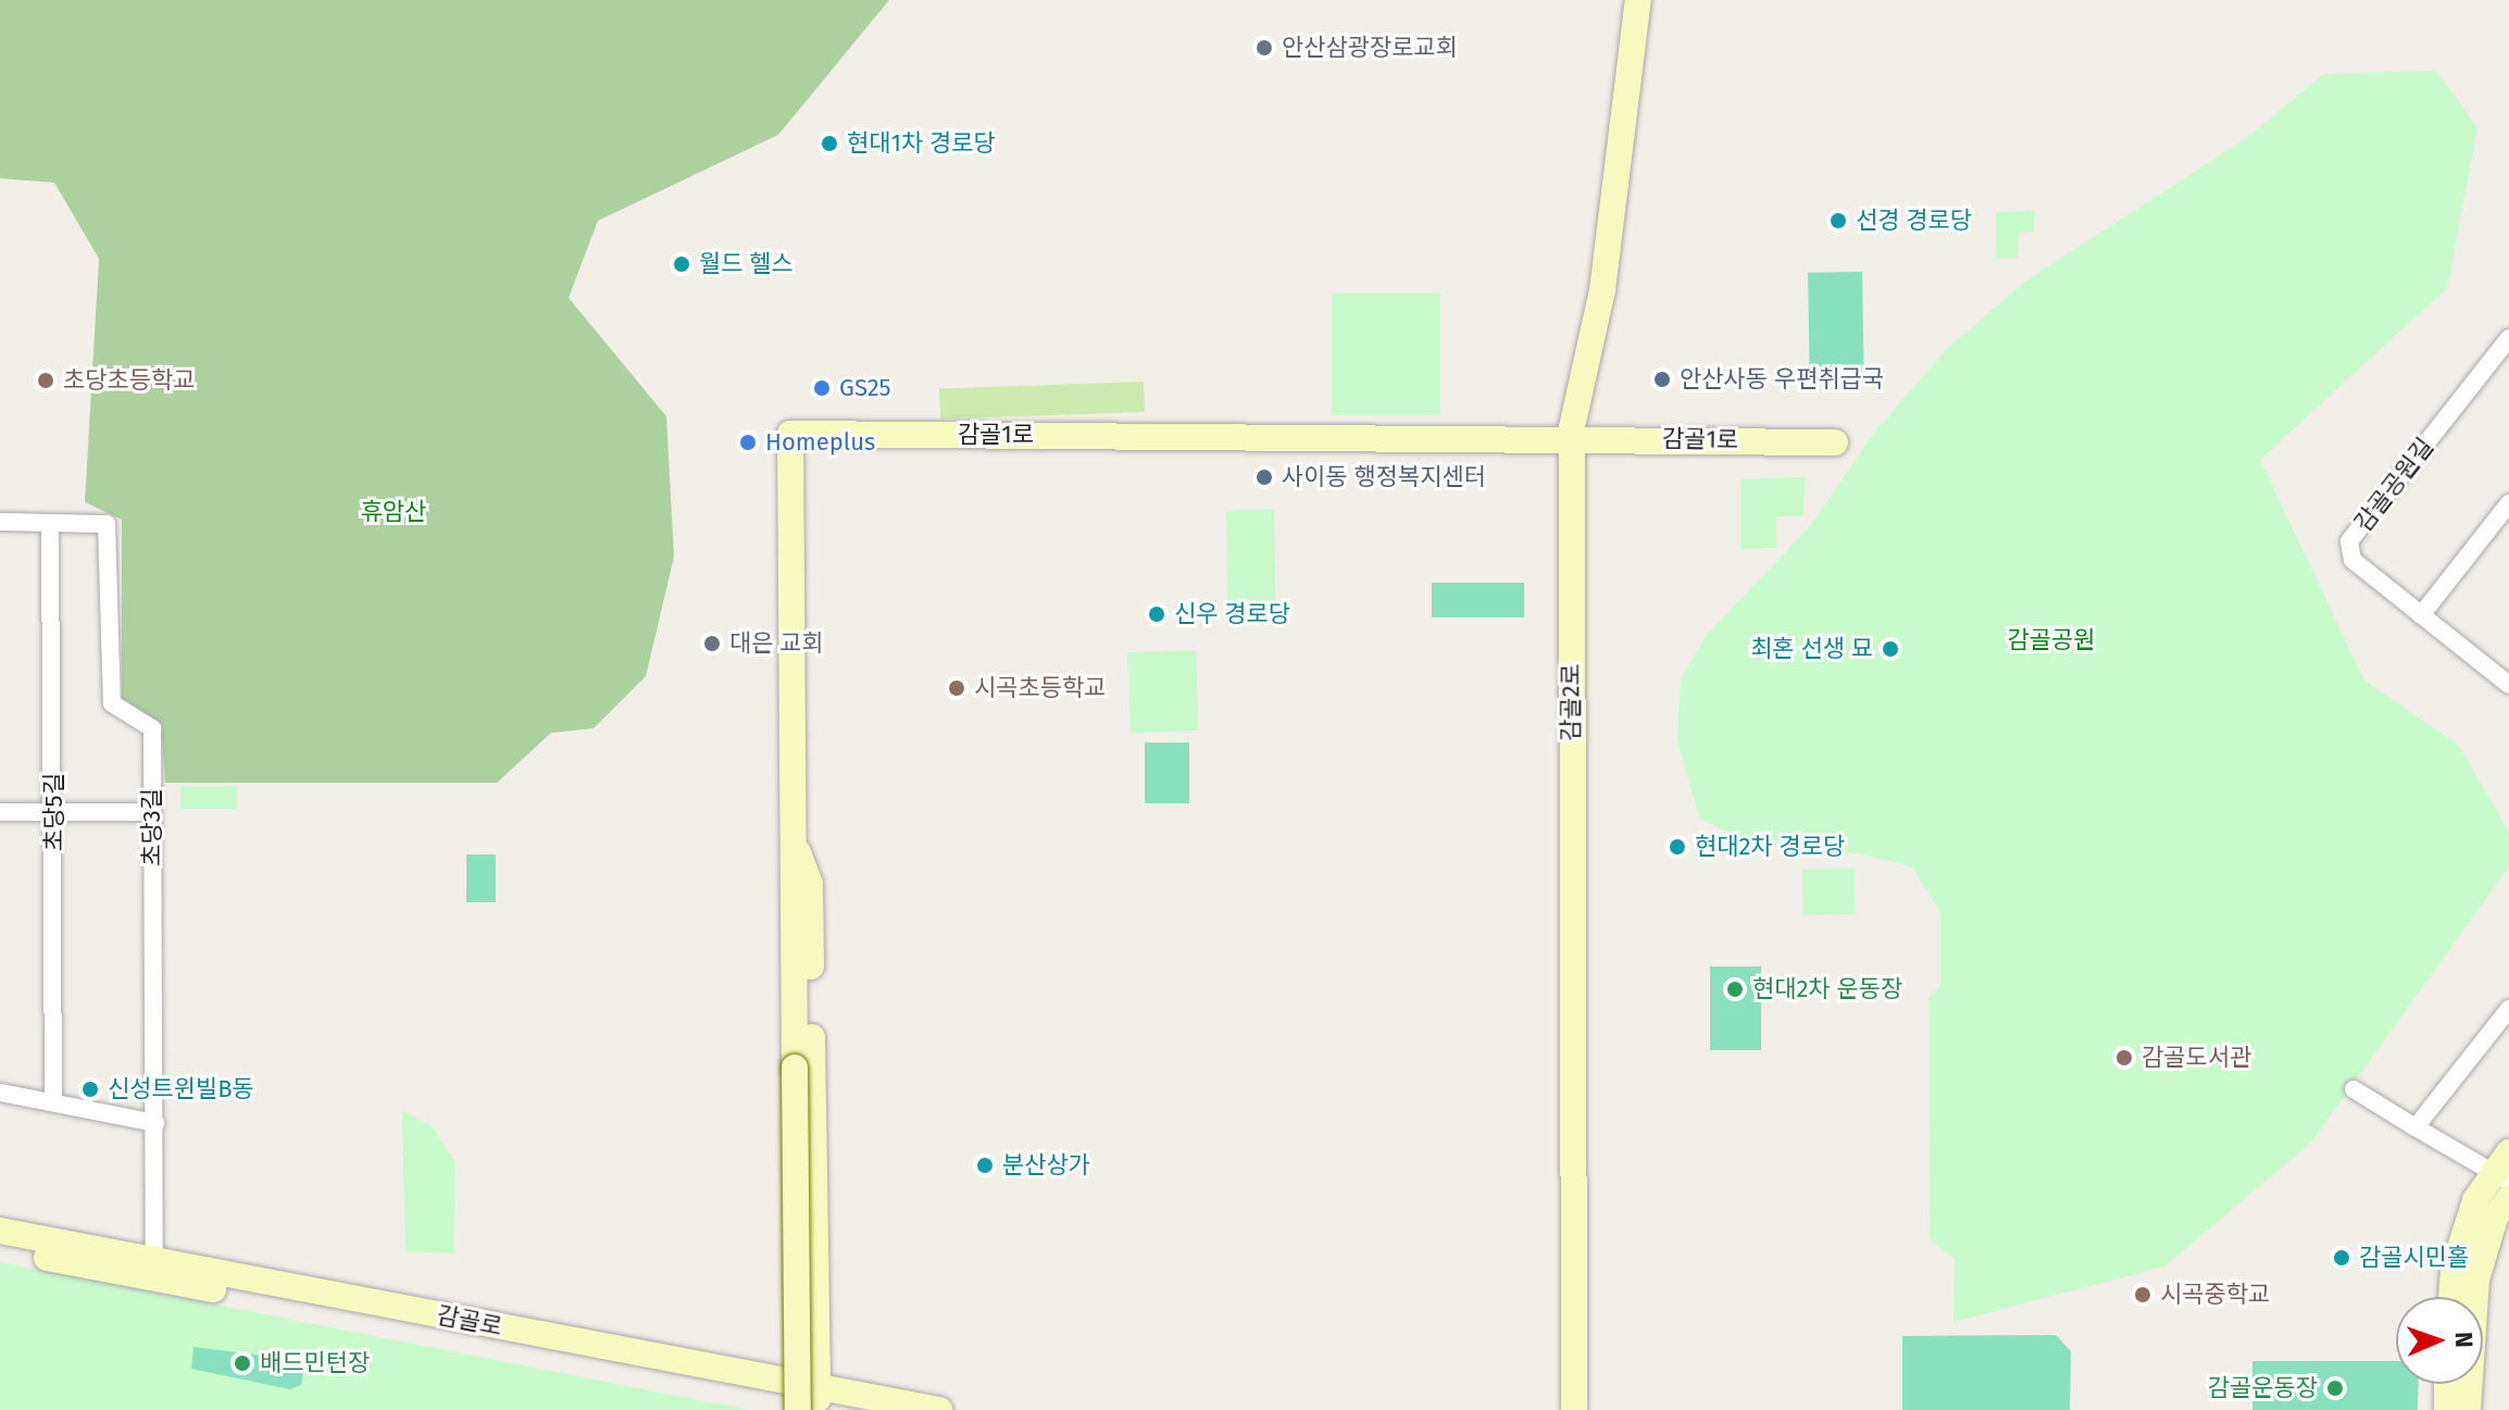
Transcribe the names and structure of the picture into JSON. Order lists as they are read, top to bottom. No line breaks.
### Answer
{"streets":{"street":["감골1로","감골공원길","감골2로","초당5길","초당3길","감골로"]},"crossings":[["감골1로","감골2로"],["감골1로","감골로"],["초당5길","초당3길"],["초당3길","감골로"]],"parks":["휴암산","감골공원"],"places":["안산삼광장로교회","현대1차 경로당","선경 경로당","월드 헬스","안산사동 우편취급국","초당초등학교","GS25","Homeplus","사이동 행정복지센터","신우 경로당","대은 교회","최혼 선생 묘","시곡초등학교","현대2차 경로당","현대2차 운동장","감골도서관","신성트윈빌B동","분산상가","감골시민홀","시곡중학교","배드민턴장","감골운동장"],"north":"right"}
